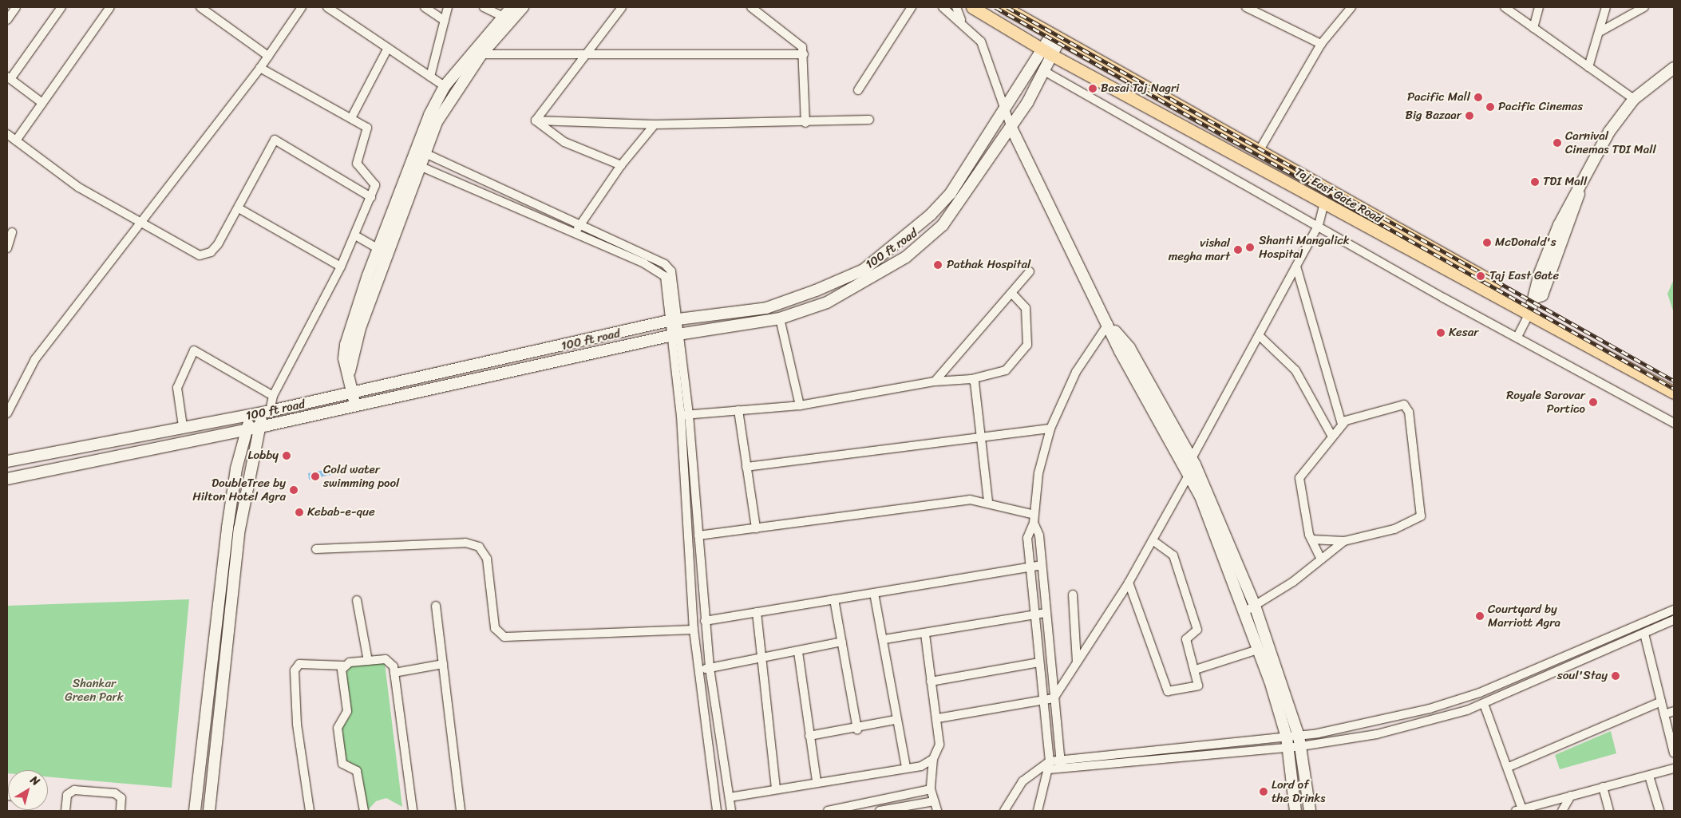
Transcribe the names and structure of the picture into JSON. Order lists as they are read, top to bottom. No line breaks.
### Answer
{"streets":{"main road":["Taj East Gate Road","100 ft road"]},"crossings":[["Taj East Gate Road","100 ft road"]],"parks":["Shankar Green Park"],"places":["Basai Taj Nagri","Pacific Mall","Pacific Cinemas","Big Bazaar","Carnival Cinemas TDI Mall","TDI Mall","McDonald's","Shanti Mangalick Hospital","vishal megha mart","Pathak Hospital","Taj East Gate","Kesar","Royale Sarovar Portico","Lobby","Cold water swimming pool","DoubleTree by Hilton Hotel Agra","Kebab-e-que","Courtyard by Marriott Agra","soul'Stay","Lord of the Drinks"],"north":"top right"}
